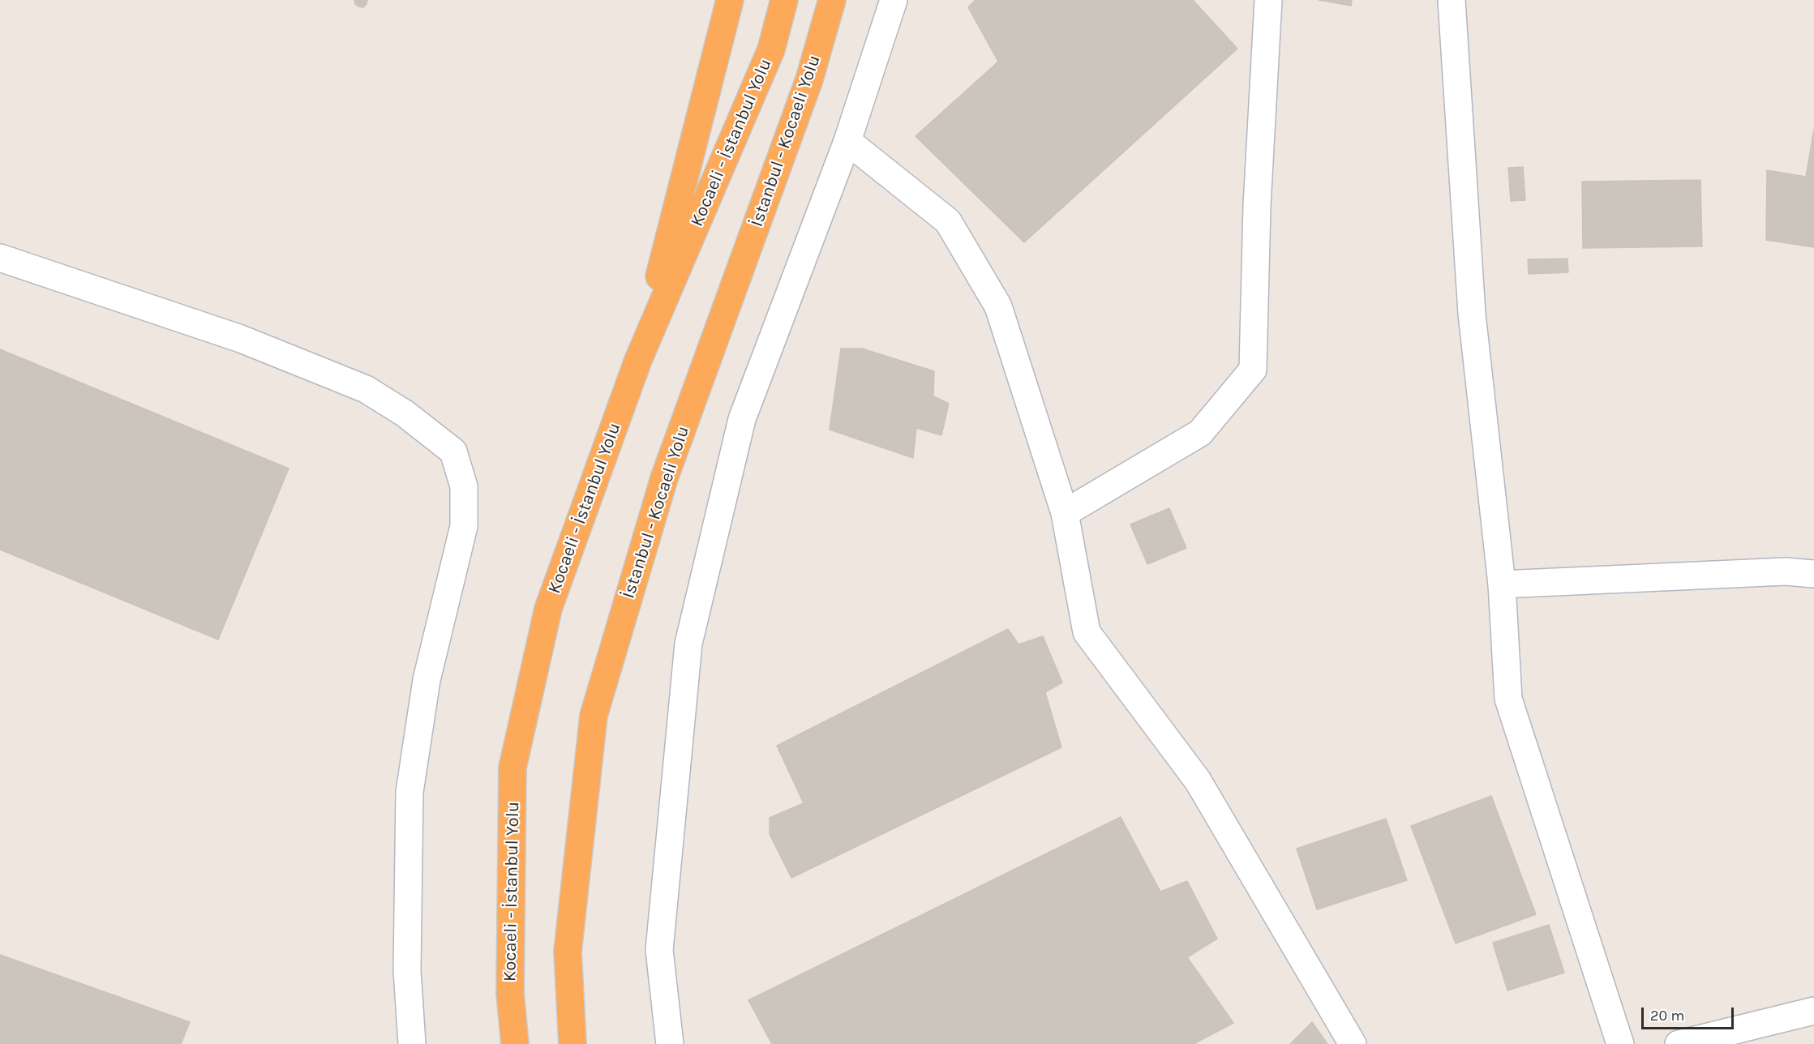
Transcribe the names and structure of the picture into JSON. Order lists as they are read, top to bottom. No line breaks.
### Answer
{"streets":{"highway":["İstanbul - Kocaeli Yolu","Kocaeli - İstanbul Yolu"]},"scale_bar":"20 m"}
